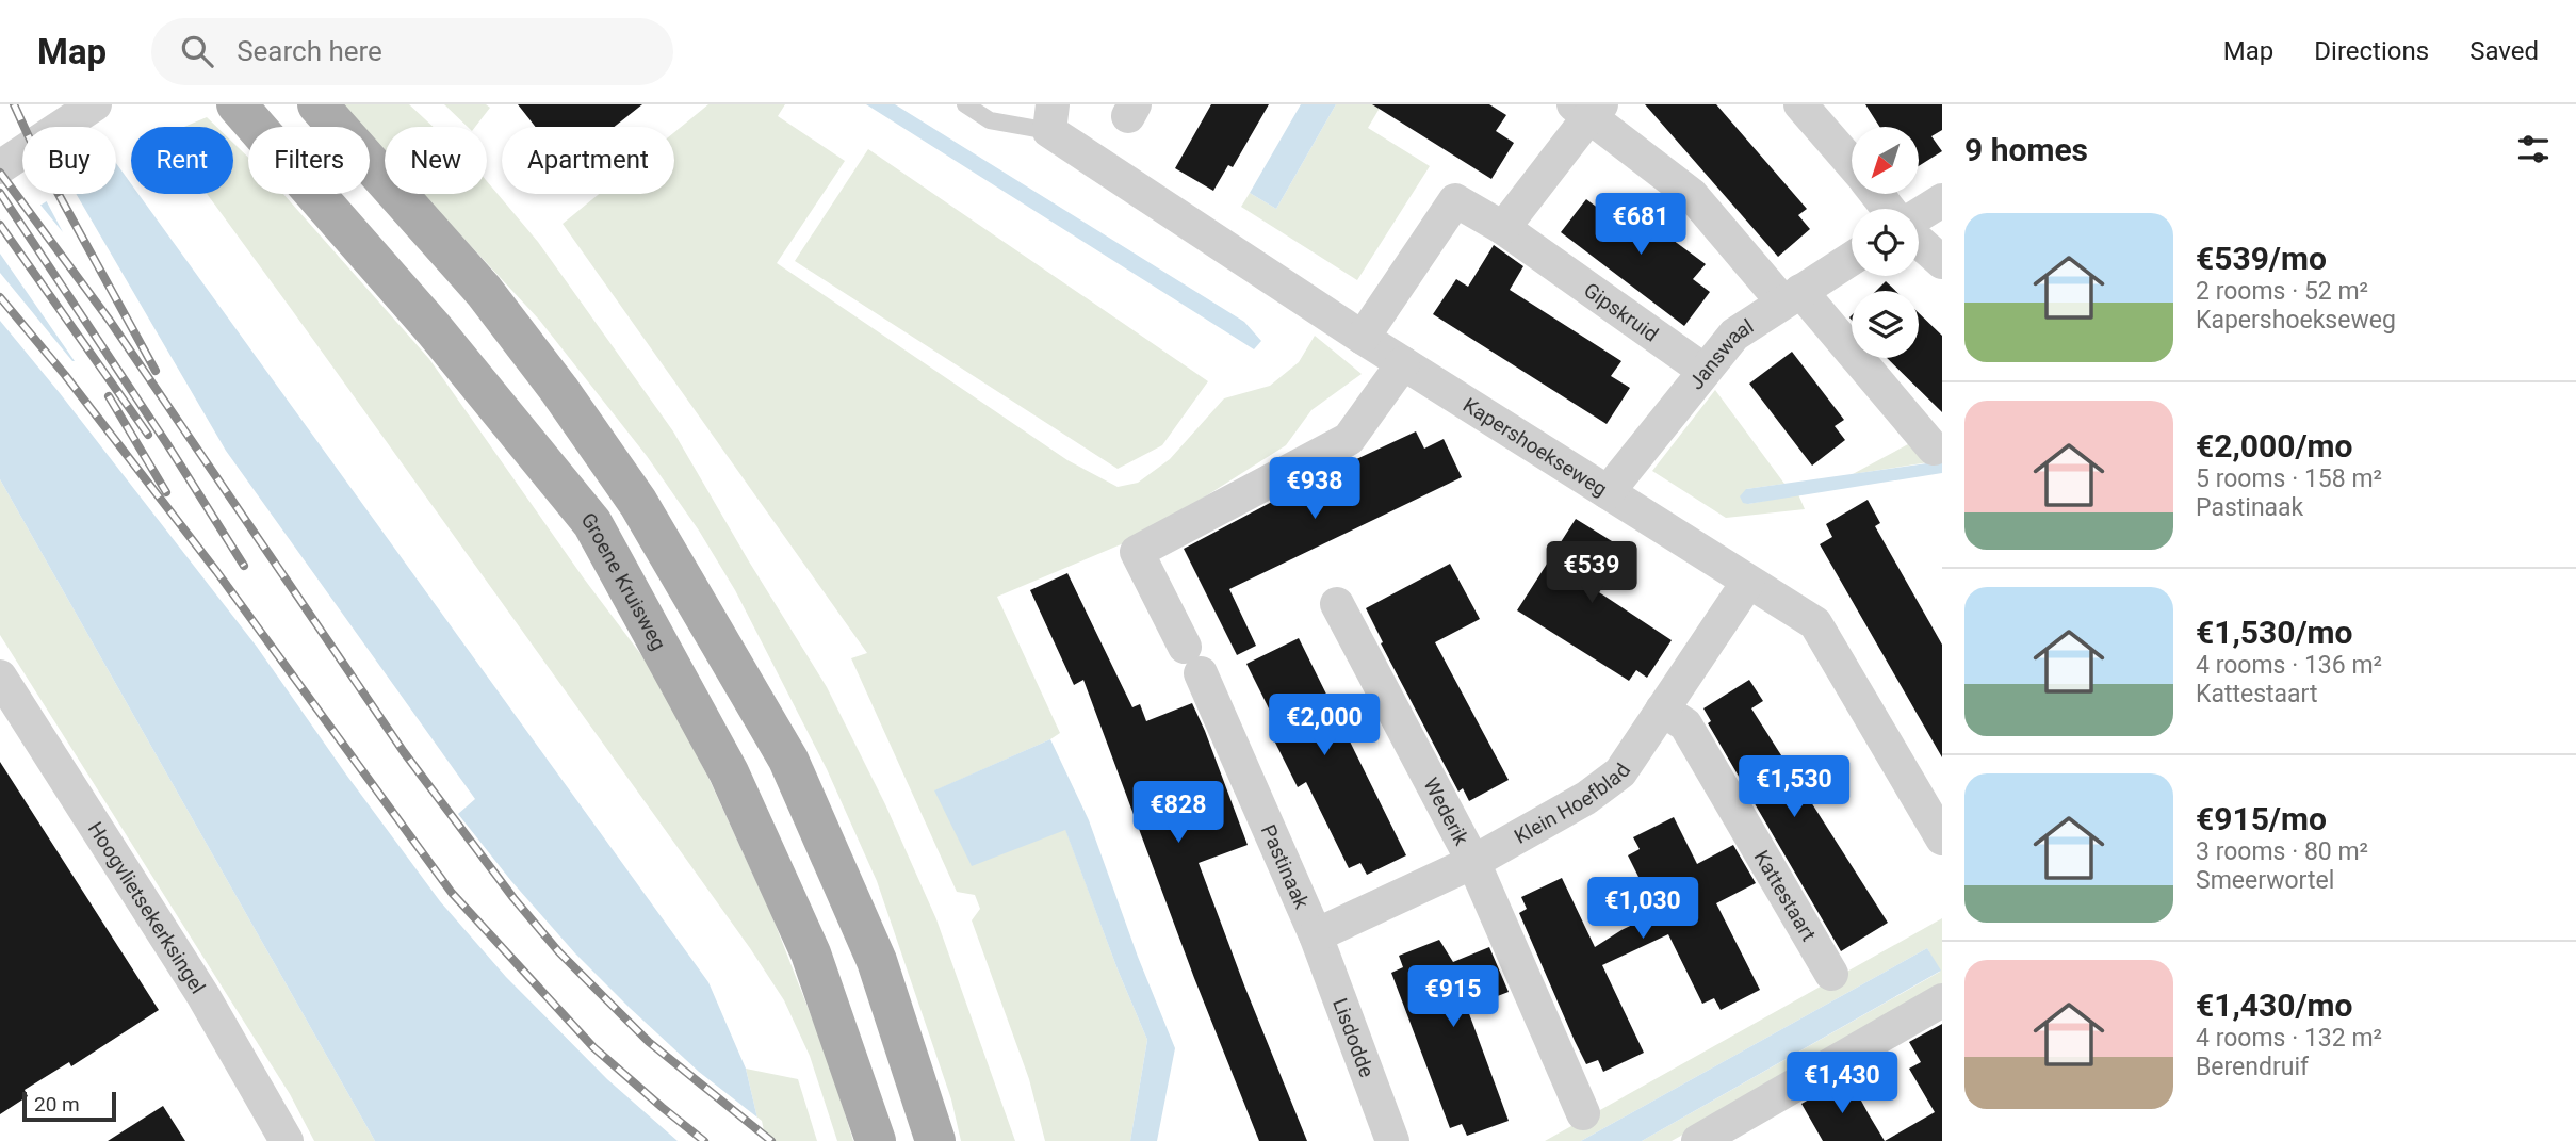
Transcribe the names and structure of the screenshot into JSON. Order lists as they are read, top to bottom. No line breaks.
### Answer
{"streets":{"main road":["Groene Kruisweg"],"street":["Gipskruid","Janswaal","Kapershoekseweg","Klein Hoefblad","Wederik","Pastinaak","Kattestaart","Hoogvlietsekerksingel","Lisdodde"]},"crossings":[["Gipskruid","Janswaal"],["Gipskruid","Kapershoekseweg"],["Janswaal","Kapershoekseweg"],["Kapershoekseweg","Klein Hoefblad"],["Kapershoekseweg","Pastinaak"],["Klein Hoefblad","Wederik"],["Klein Hoefblad","Pastinaak"],["Klein Hoefblad","Kattestaart"],["Klein Hoefblad","Lisdodde"],["Pastinaak","Lisdodde"]],"scale_bar":"20 m","north":"bottom left","page":{"header":"Map","search":"Search here","nav":["Map","Directions","Saved"],"heading":"9 homes","chip":["Buy","Rent","Filters","New","Apartment"],"price":["€681","€938","€539","€2,000","€1,530","€828","€1,030","€915","€1,430"],"list":[{"name":"€539/mo","note":"2 rooms · 52 m² · Kapershoekseweg"},{"name":"€2,000/mo","note":"5 rooms · 158 m² · Pastinaak"},{"name":"€1,530/mo","note":"4 rooms · 136 m² · Kattestaart"},{"name":"€915/mo","note":"3 rooms · 80 m² · Smeerwortel"},{"name":"€1,430/mo","note":"4 rooms · 132 m² · Berendruif"}],"scale":"20 m"}}
